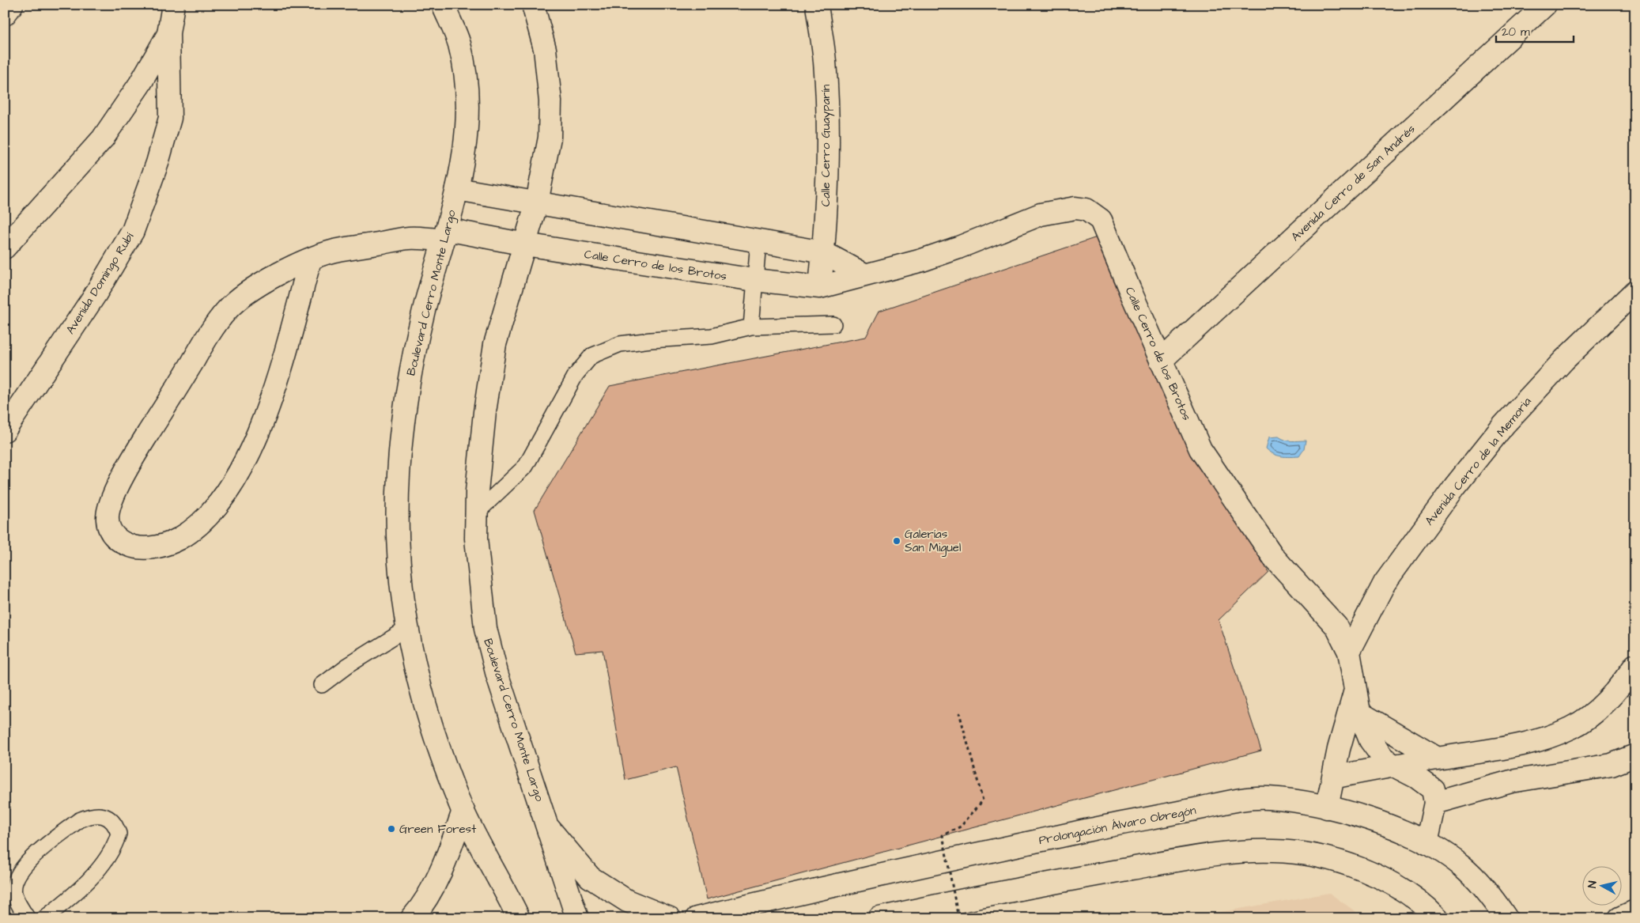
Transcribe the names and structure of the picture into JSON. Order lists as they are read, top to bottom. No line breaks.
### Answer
{"streets":{"street":["Calle Cerro Guayparín","Avenida Cerro de San Andrés","Calle Cerro de los Brotos","Avenida Domingo Rubí","Boulevard Cerro Monte Largo","Avenida Cerro de la Memoria","Prolongación Álvaro Obregón"]},"crossings":[["Calle Cerro Guayparín","Calle Cerro de los Brotos"],["Avenida Cerro de San Andrés","Calle Cerro de los Brotos"],["Calle Cerro de los Brotos","Boulevard Cerro Monte Largo"],["Calle Cerro de los Brotos","Avenida Cerro de la Memoria"],["Calle Cerro de los Brotos","Prolongación Álvaro Obregón"]],"places":["Galerías San Miguel","Green Forest"],"scale_bar":"20 m","north":"left"}
